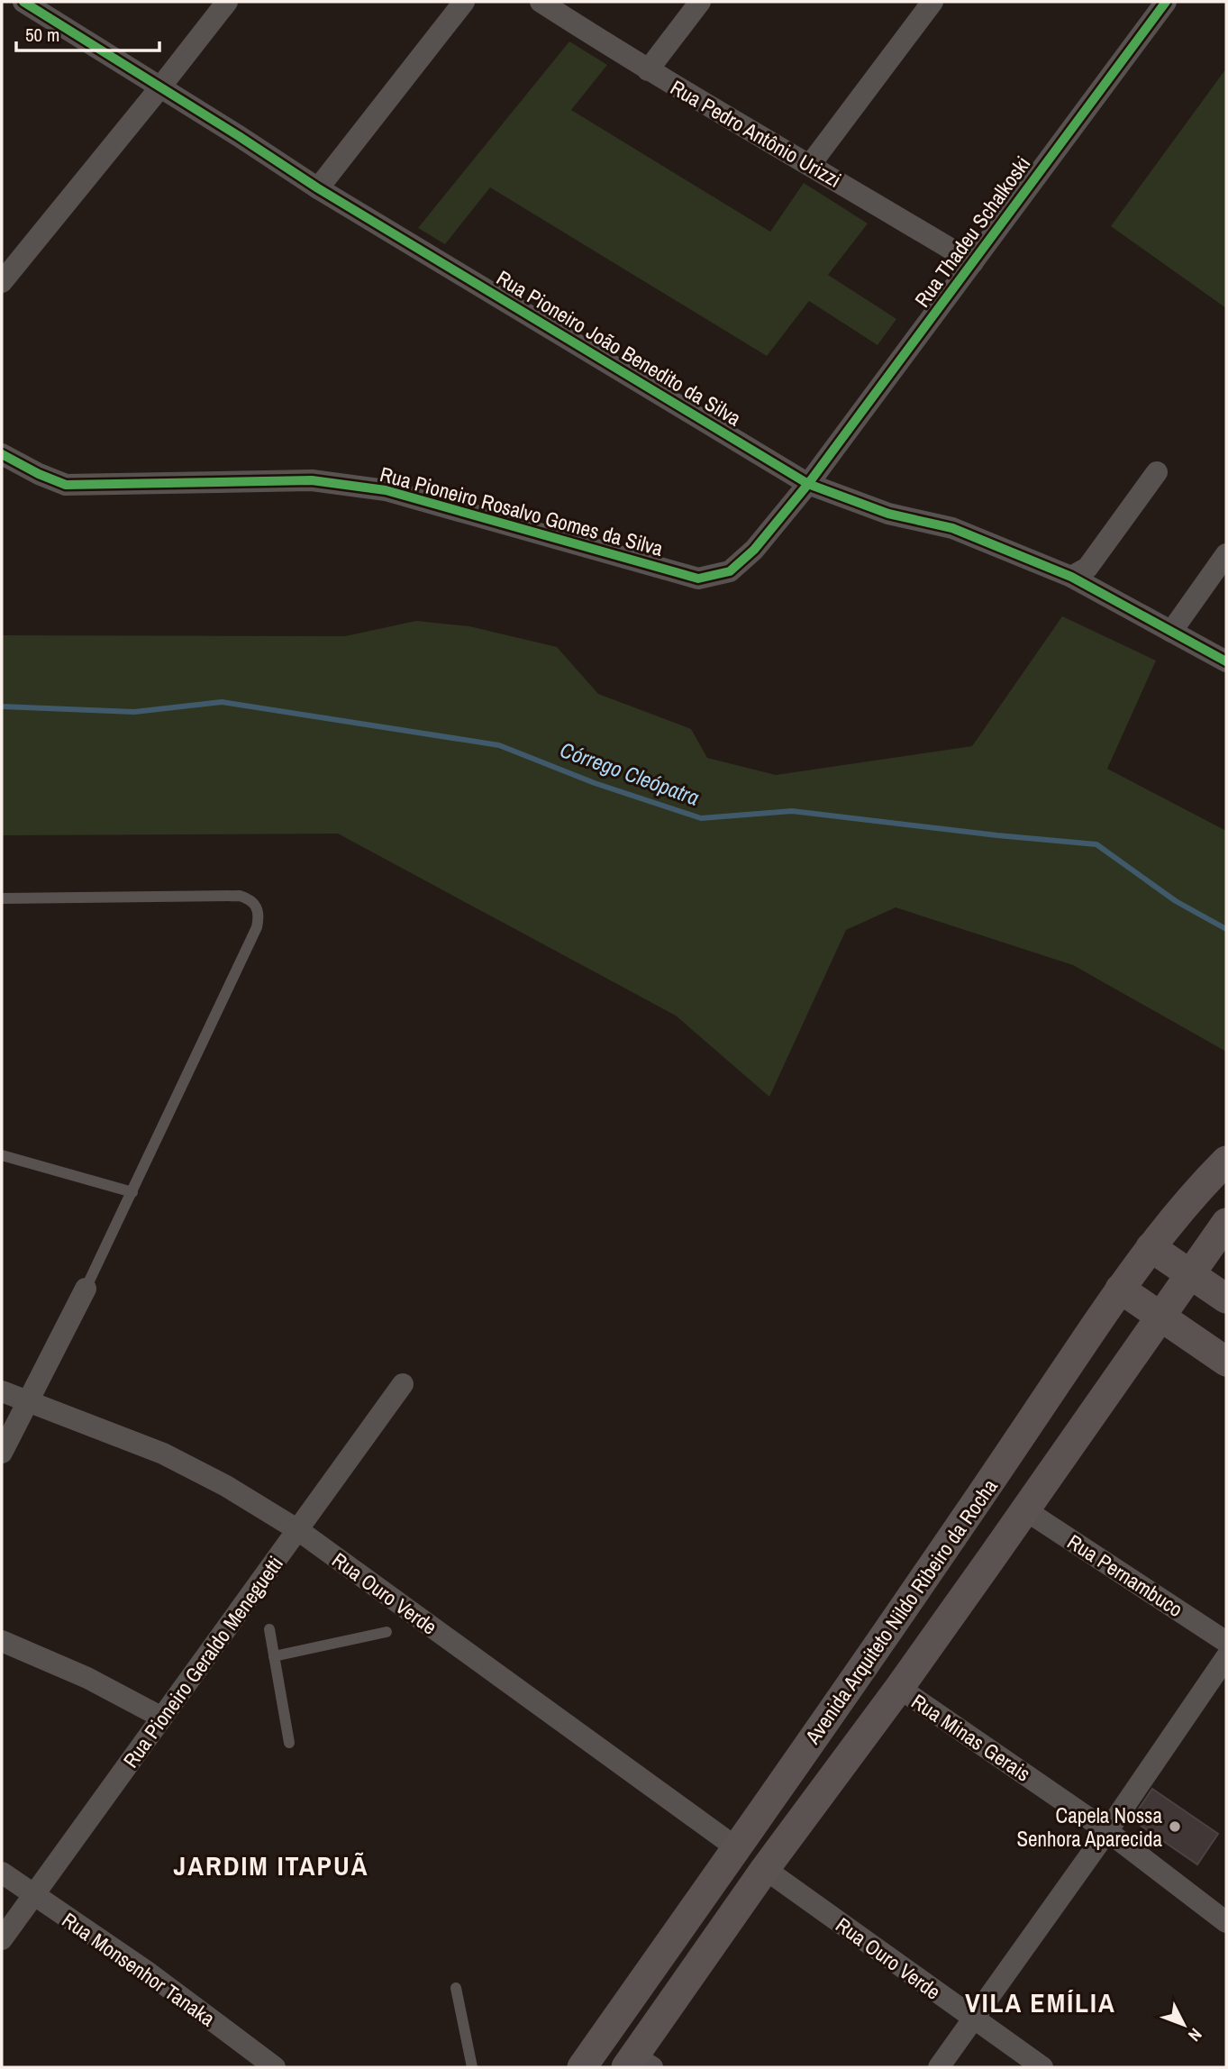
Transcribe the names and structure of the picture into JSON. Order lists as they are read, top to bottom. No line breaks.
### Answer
{"streets":{"main road":["Avenida Arquiteto Nildo Ribeiro da Rocha"],"street":["Rua Pedro Antônio Urizzi","Rua Thadeu Schalkoski","Rua Pioneiro João Benedito da Silva","Rua Pioneiro Rosalvo Gomes da Silva","Rua Pernambuco","Rua Ouro Verde","Rua Pioneiro Geraldo Meneguetti","Rua Minas Gerais","Rua Monsenhor Tanaka"]},"crossings":[["Rua Pedro Antônio Urizzi","Rua Thadeu Schalkoski"],["Rua Thadeu Schalkoski","Rua Pioneiro João Benedito da Silva"],["Rua Thadeu Schalkoski","Rua Pioneiro Rosalvo Gomes da Silva"],["Rua Pioneiro João Benedito da Silva","Rua Pioneiro Rosalvo Gomes da Silva"],["Rua Pernambuco","Avenida Arquiteto Nildo Ribeiro da Rocha"],["Rua Ouro Verde","Avenida Arquiteto Nildo Ribeiro da Rocha"],["Rua Ouro Verde","Rua Pioneiro Geraldo Meneguetti"],["Avenida Arquiteto Nildo Ribeiro da Rocha","Rua Minas Gerais"],["Rua Pioneiro Geraldo Meneguetti","Rua Monsenhor Tanaka"]],"districts":["JARDIM ITAPUÃ","VILA EMÍLIA"],"water":["Córrego Cleópatra"],"places":["Capela Nossa Senhora Aparecida"],"scale_bar":"50 m","north":"bottom right"}
